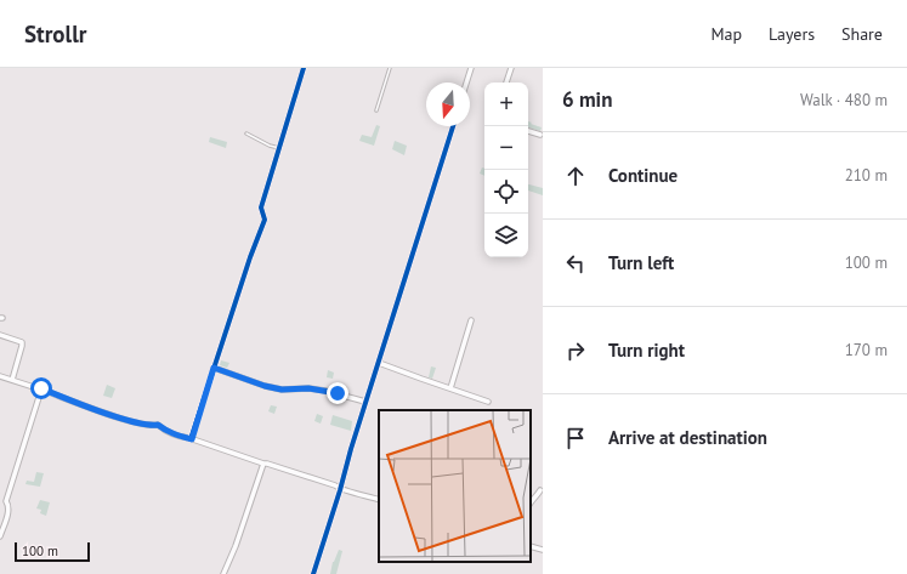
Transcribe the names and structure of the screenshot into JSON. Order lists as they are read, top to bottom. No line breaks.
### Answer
{"scale_bar":"100 m","north":"bottom","page":{"header":"Strollr","nav":["Map","Layers","Share"],"heading":["6 min","Walk · 480 m"],"map_buttons":["+","−"],"list":[["Continue","210 m"],["Turn left","100 m"],["Turn right","170 m"],"Arrive at destination"],"scale":"100 m"}}
